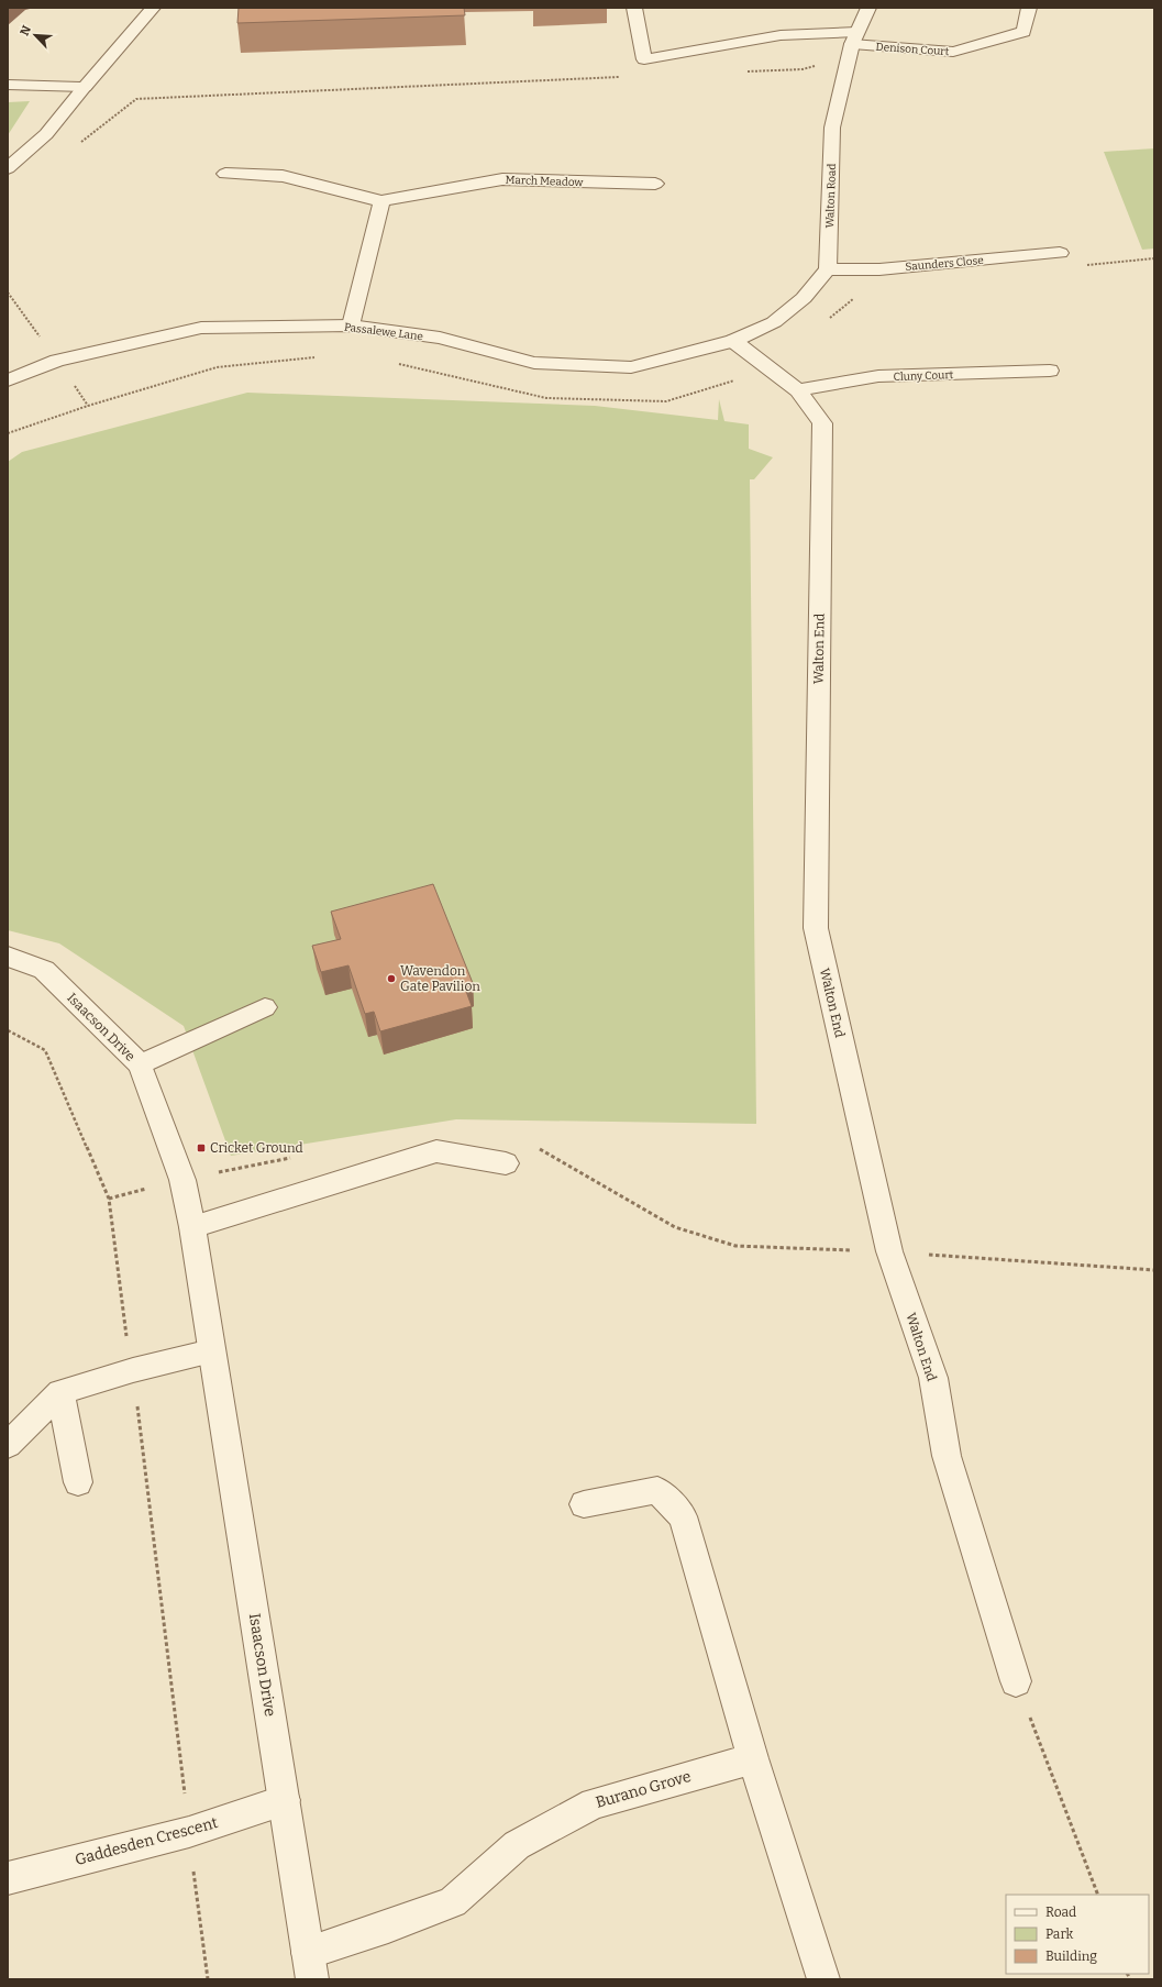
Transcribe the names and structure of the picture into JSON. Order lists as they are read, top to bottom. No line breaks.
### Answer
{"streets":{"street":["Denison Court","March Meadow","Walton Road","Saunders Close","Passalewe Lane","Cluny Court","Walton End","Isaacson Drive","Burano Grove","Gaddesden Crescent"]},"crossings":[["Denison Court","Walton Road"],["Walton Road","Saunders Close"],["Passalewe Lane","Walton End"],["Cluny Court","Walton End"],["Isaacson Drive","Burano Grove"],["Isaacson Drive","Gaddesden Crescent"]],"places":{"other":["Wavendon Gate Pavilion"],"transit":["Cricket Ground"]},"legend":["Road","Park","Building"],"north":"top left"}
